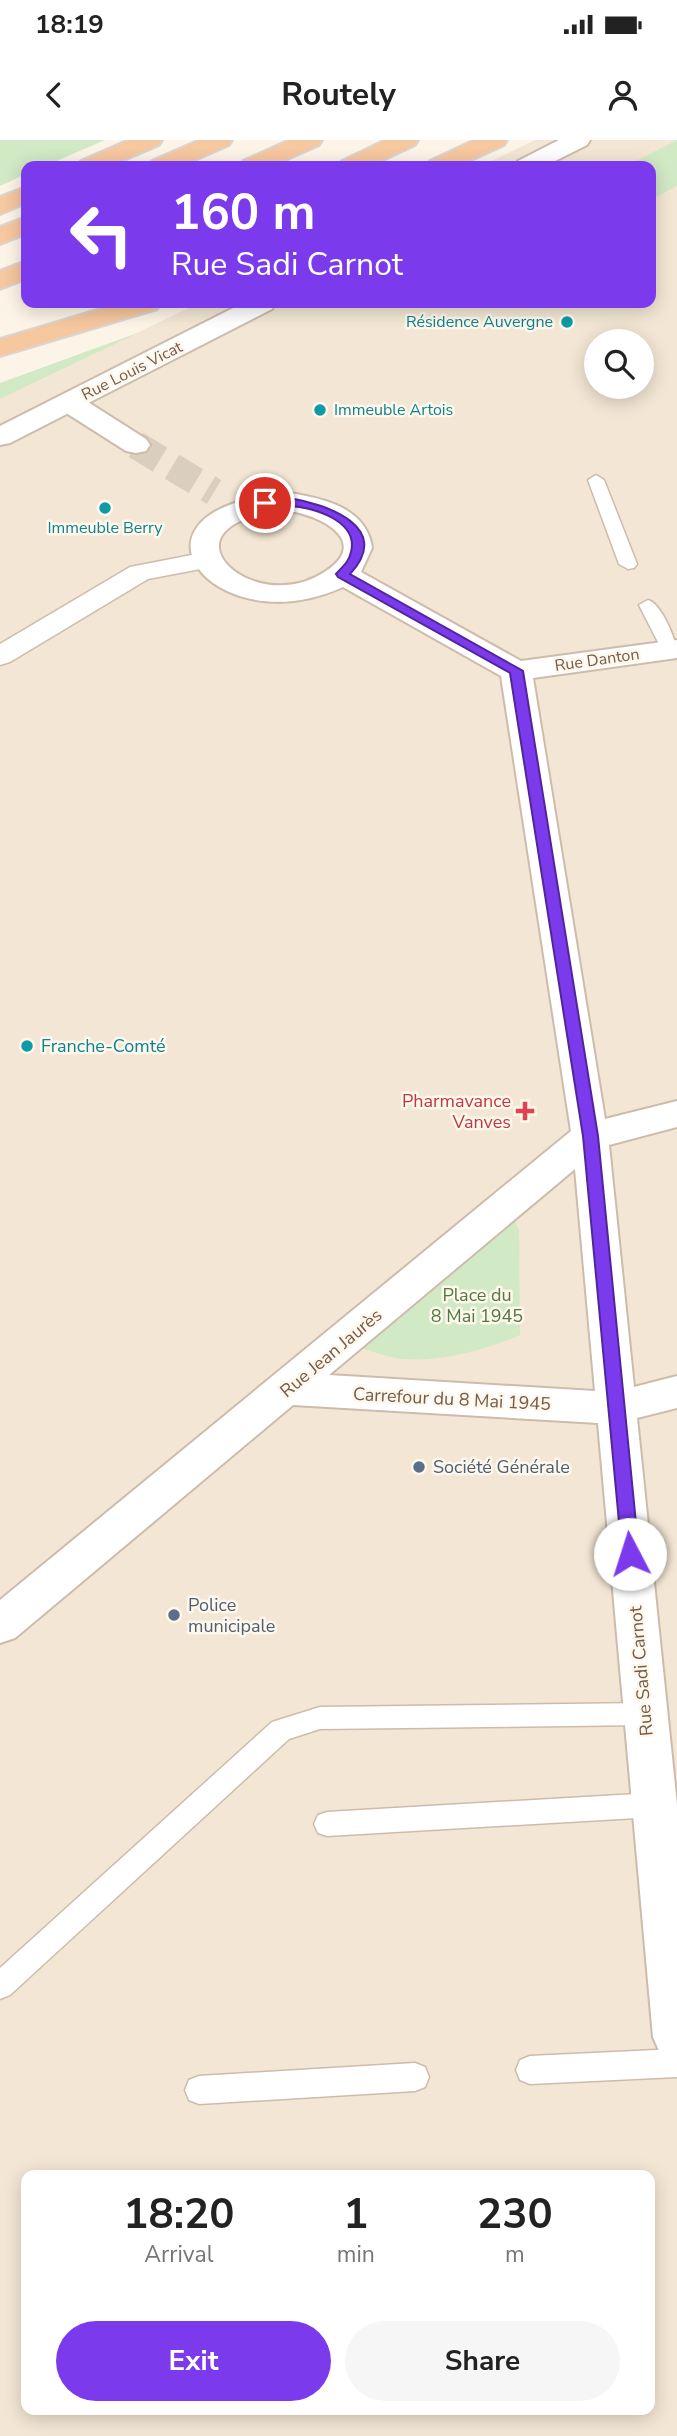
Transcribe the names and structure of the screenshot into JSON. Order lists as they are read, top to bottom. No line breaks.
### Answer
{"streets":{"street":["Rue Louis Vicat","Rue Danton","Rue Jean Jaurès","Carrefour du 8 Mai 1945","Rue Sadi Carnot"]},"crossings":[["Rue Danton","Rue Sadi Carnot"],["Rue Jean Jaurès","Carrefour du 8 Mai 1945"],["Rue Jean Jaurès","Rue Sadi Carnot"],["Carrefour du 8 Mai 1945","Rue Sadi Carnot"]],"parks":["Place du 8 Mai 1945"],"places":{"other":["Résidence Auvergne","Immeuble Artois","Immeuble Berry","Franche-Comté","Société Générale","Police municipale"],"health":["Pharmavance Vanves"]},"page":{"status":"18:19","header":"Routely","turn":["160 m","Rue Sadi Carnot"],"eta":["18:20","Arrival","1","min","230","m"],"buttons":["Exit","Share"]}}
